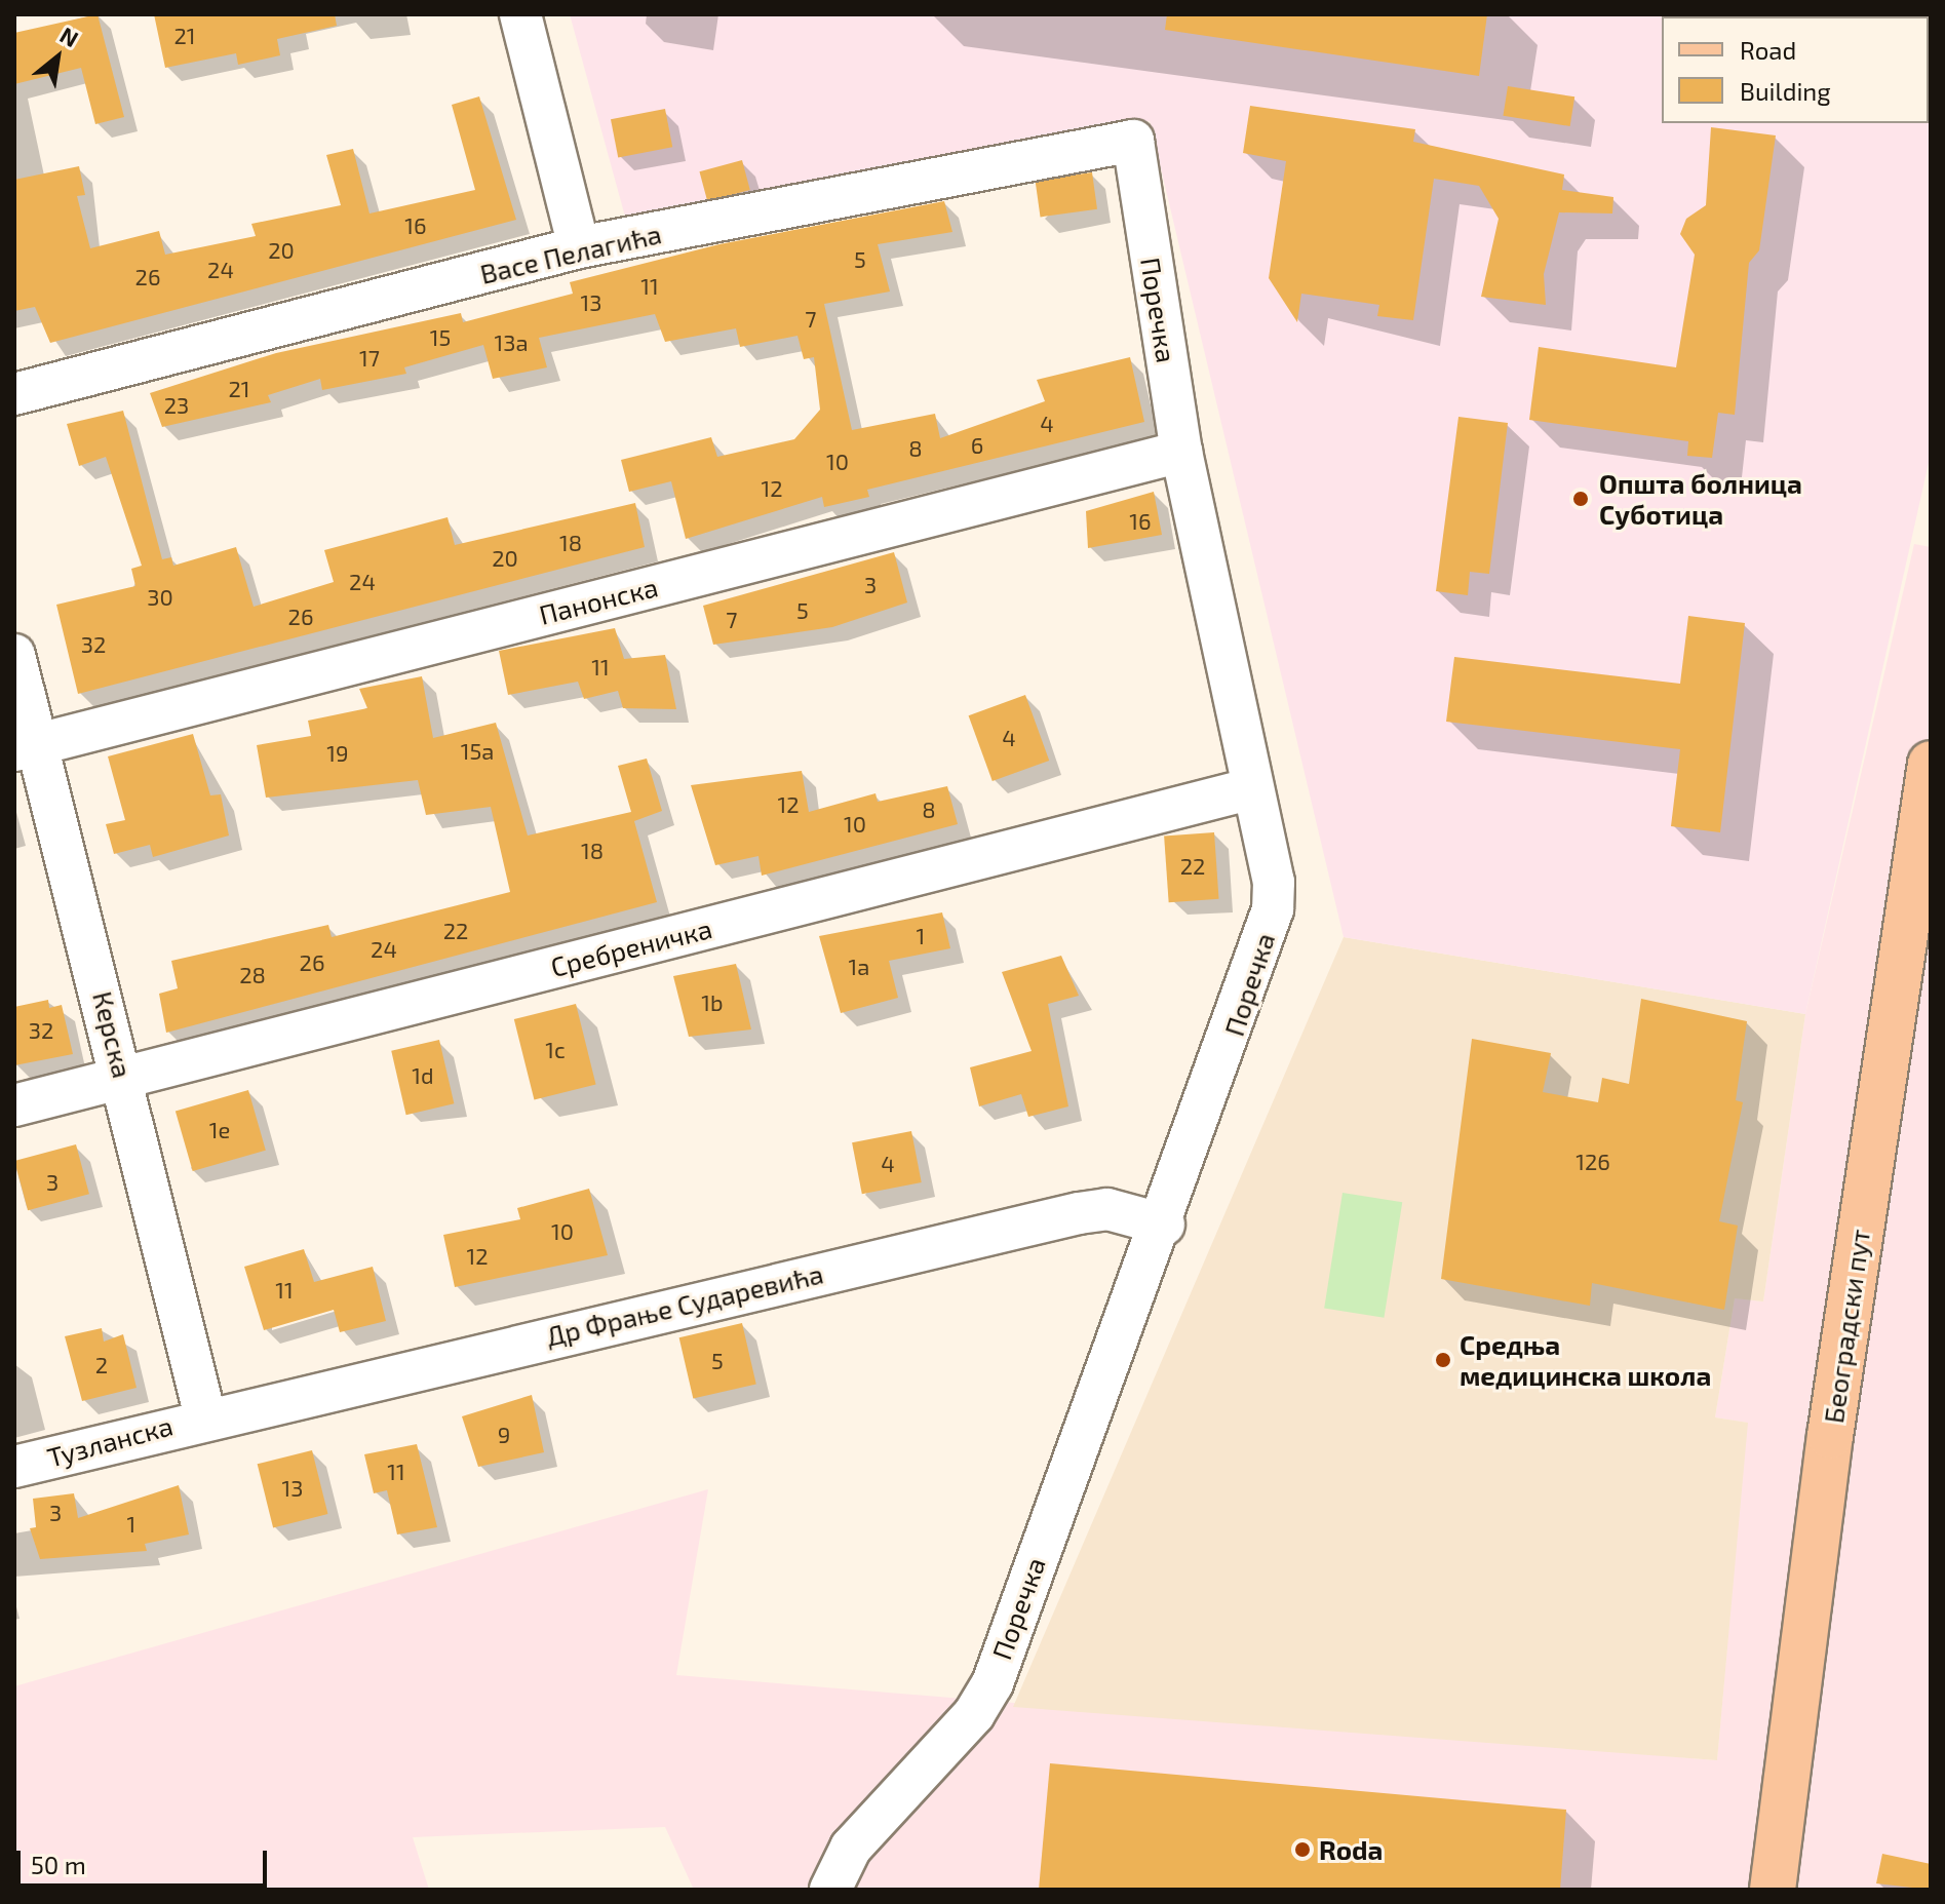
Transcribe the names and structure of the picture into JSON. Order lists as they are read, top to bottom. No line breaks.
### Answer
{"streets":{"main road":["Београдски пут"],"street":["Васе Пелагића","Поречка","Панонска","Сребреничка","Керска","Др Фрање Сударевића","Тузланска"]},"crossings":[["Васе Пелагића","Поречка"],["Поречка","Панонска"],["Поречка","Сребреничка"],["Поречка","Др Фрање Сударевића"],["Панонска","Керска"],["Сребреничка","Керска"],["Керска","Др Фрање Сударевића"],["Керска","Тузланска"],["Др Фрање Сударевића","Тузланска"]],"places":["Општа болница Суботица","Средња медицинска школа","Roda"],"house_numbers":["21","16","20","5","24","26","11","13","7","15","13a","17","21","23","4","6","8","10","12","16","18","20","24","3","30","5","26","7","32","11","4","15a","19","12","8","10","18","22","22","1","24","26","1a","28","1b","32","1c","1d","1e","126","4","3","10","12","11","5","2","9","11","13","3","1"],"legend":["Road","Building"],"scale_bar":"50 m","north":"top right"}
